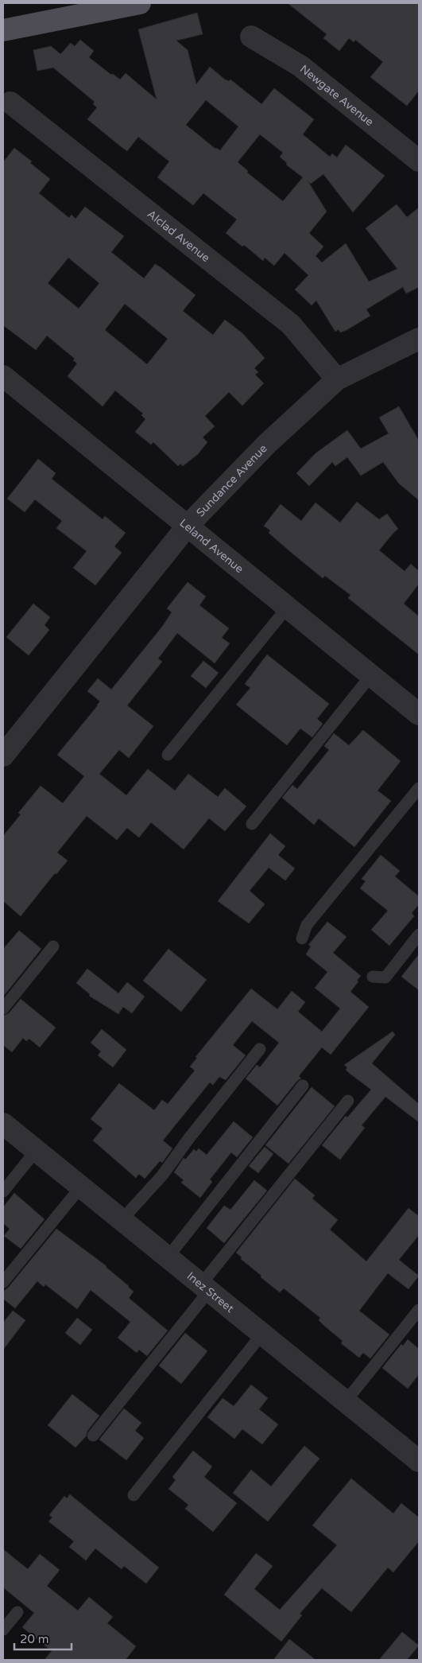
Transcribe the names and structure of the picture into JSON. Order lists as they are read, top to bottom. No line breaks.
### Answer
{"streets":{"street":["Newgate Avenue","Alclad Avenue","Sundance Avenue","Leland Avenue","Inez Street"]},"crossings":[["Alclad Avenue","Sundance Avenue"],["Sundance Avenue","Leland Avenue"]],"scale_bar":"20 m"}
